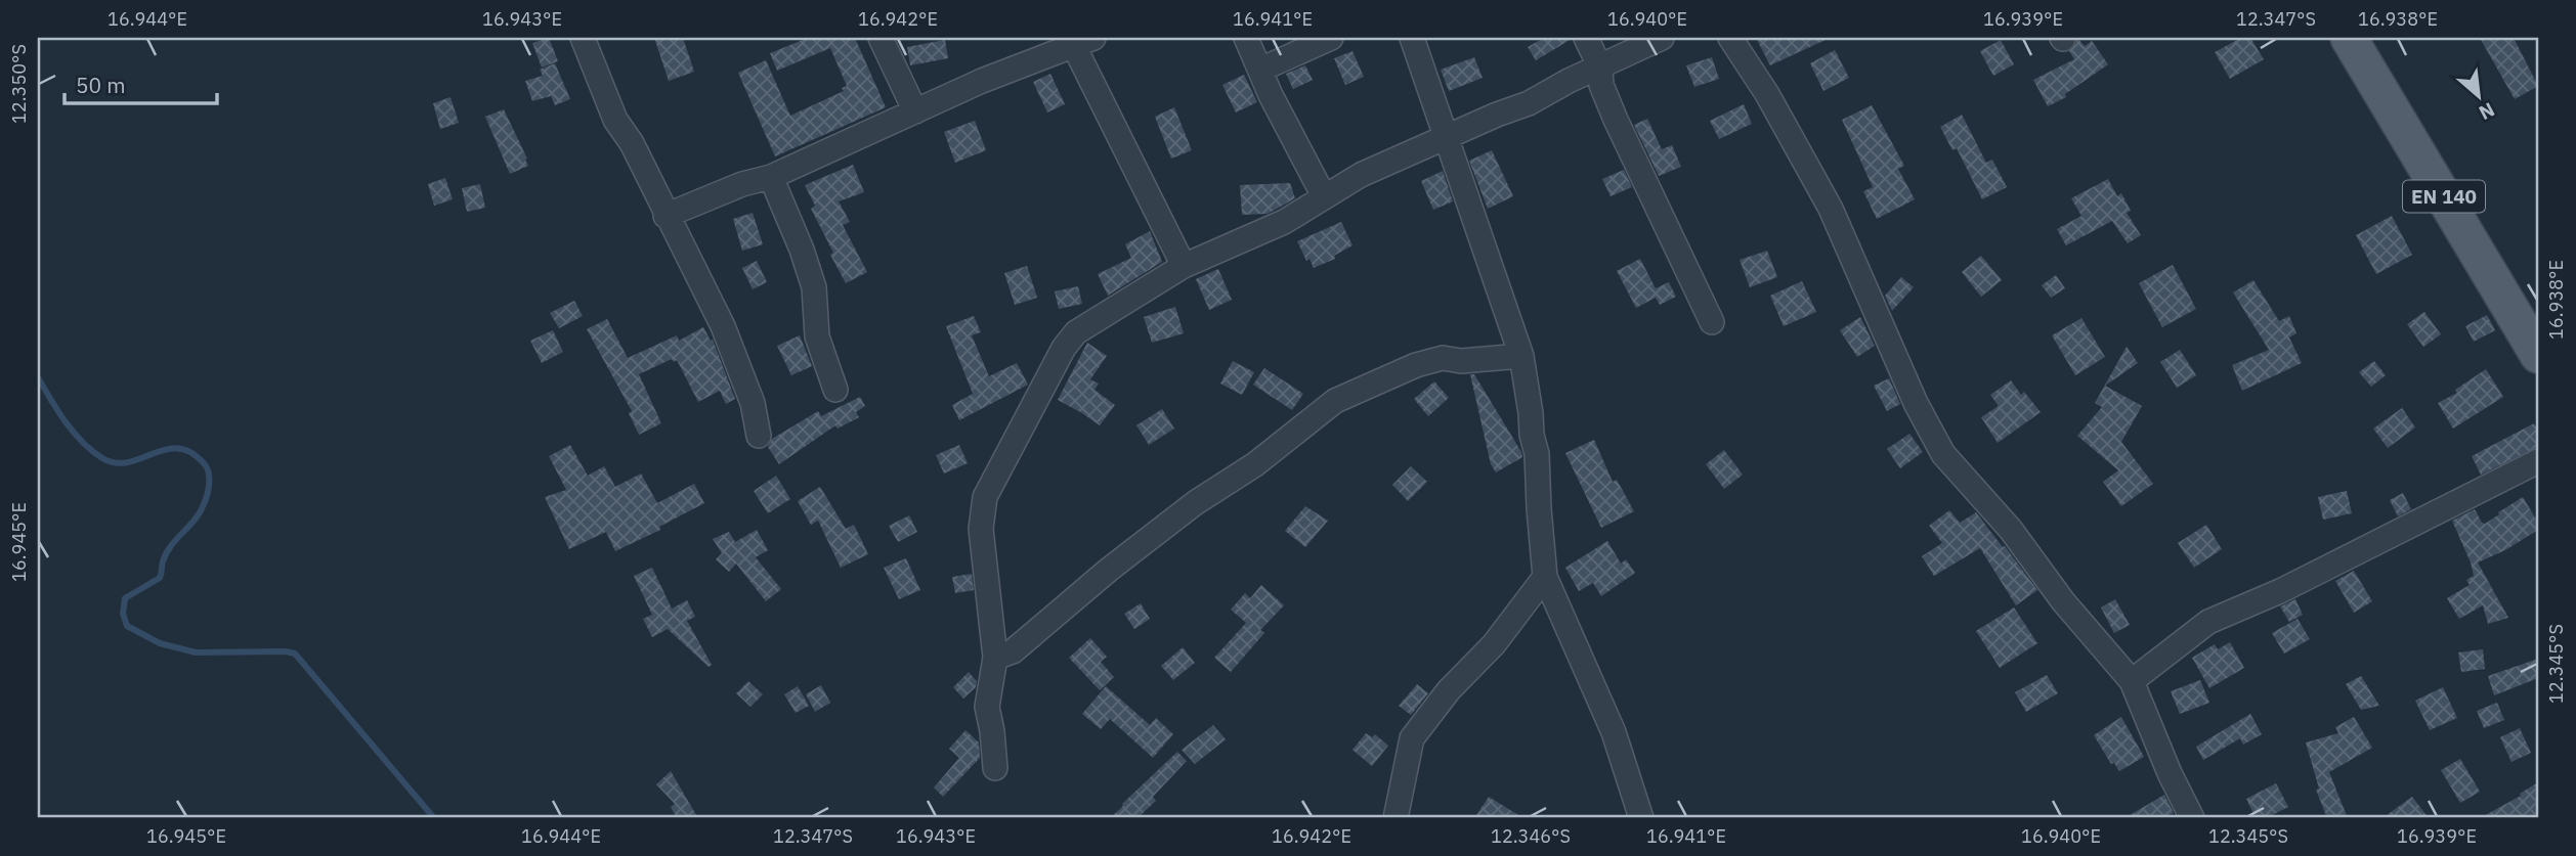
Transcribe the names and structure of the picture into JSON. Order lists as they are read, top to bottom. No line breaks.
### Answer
{"streets":{"main road":["EN 140"]},"scale_bar":"50 m","north":"bottom right","coordinates":["16.944°E","16.943°E","16.942°E","16.941°E","16.940°E","16.939°E","12.347°S","16.938°E","12.350°S","16.945°E","12.345°S","12.346°S"]}
